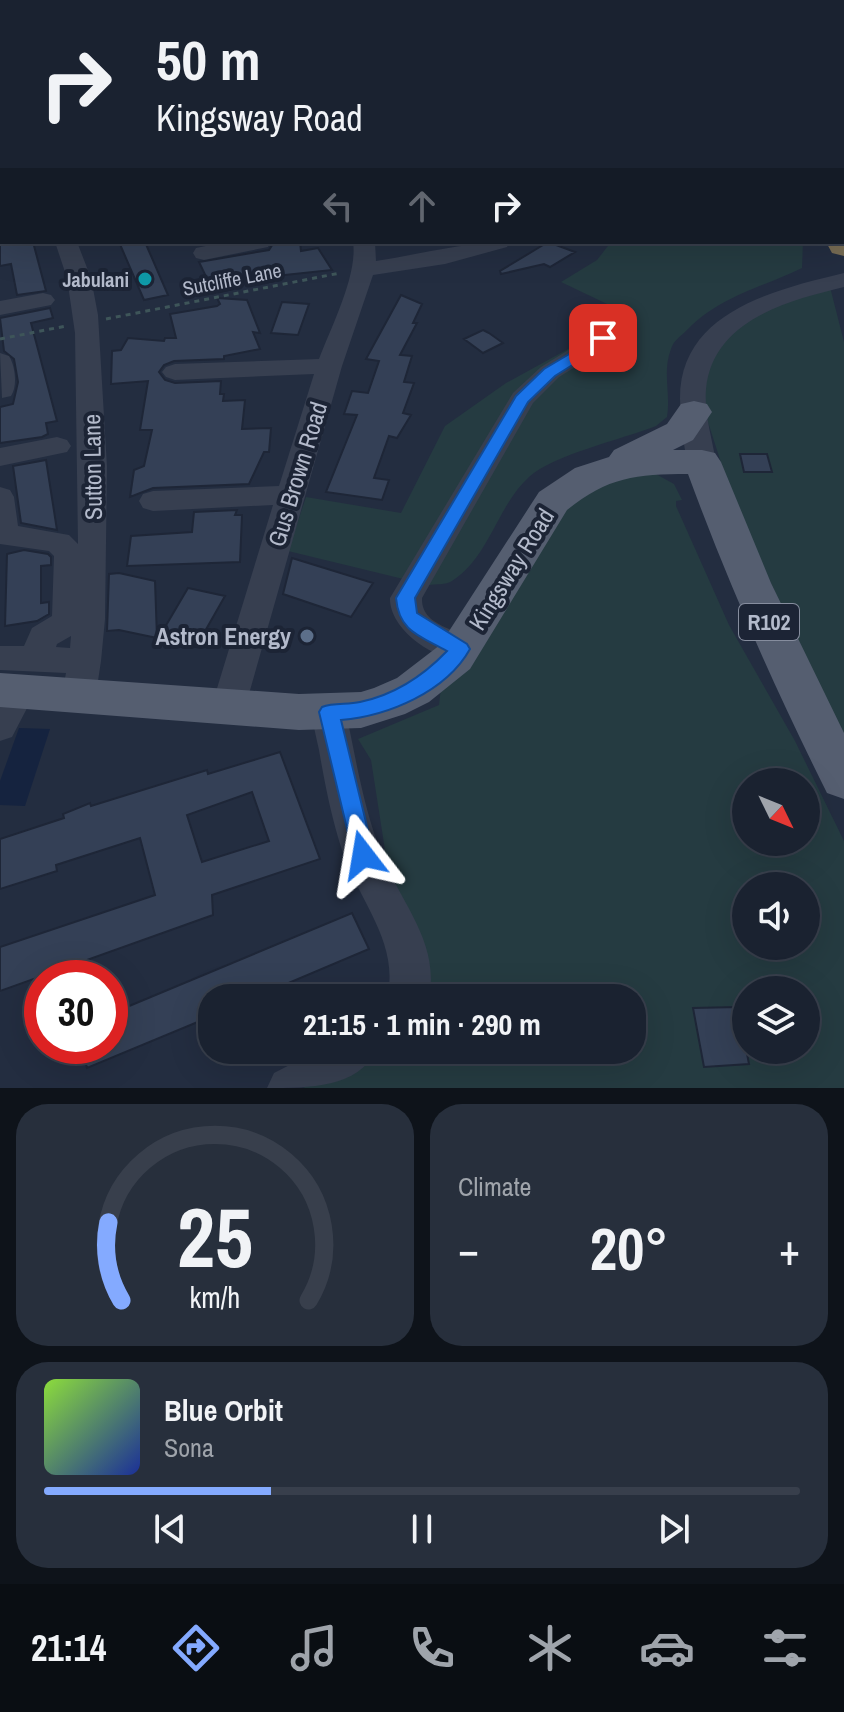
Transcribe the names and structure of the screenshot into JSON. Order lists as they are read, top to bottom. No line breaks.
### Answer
{"streets":{"main road":["Kingsway Road","R102"],"street":["Sutton Lane","Gus Brown Road"],"path":["Sutcliffe Lane"]},"crossings":[["Sutcliffe Lane","Gus Brown Road"],["Sutton Lane","Kingsway Road"],["Gus Brown Road","Kingsway Road"],["Kingsway Road","R102"]],"places":["Jabulani","Astron Energy"],"north":"bottom right","page":{"turn":["50 m","Kingsway Road"],"limit":"30","trip":"21:15 · 1 min · 290 m","tile":"Climate","heat":["−","20°","+"],"song":["Blue Orbit","Sona"],"tabs":"21:14","gauge":["25","km/h"]}}
